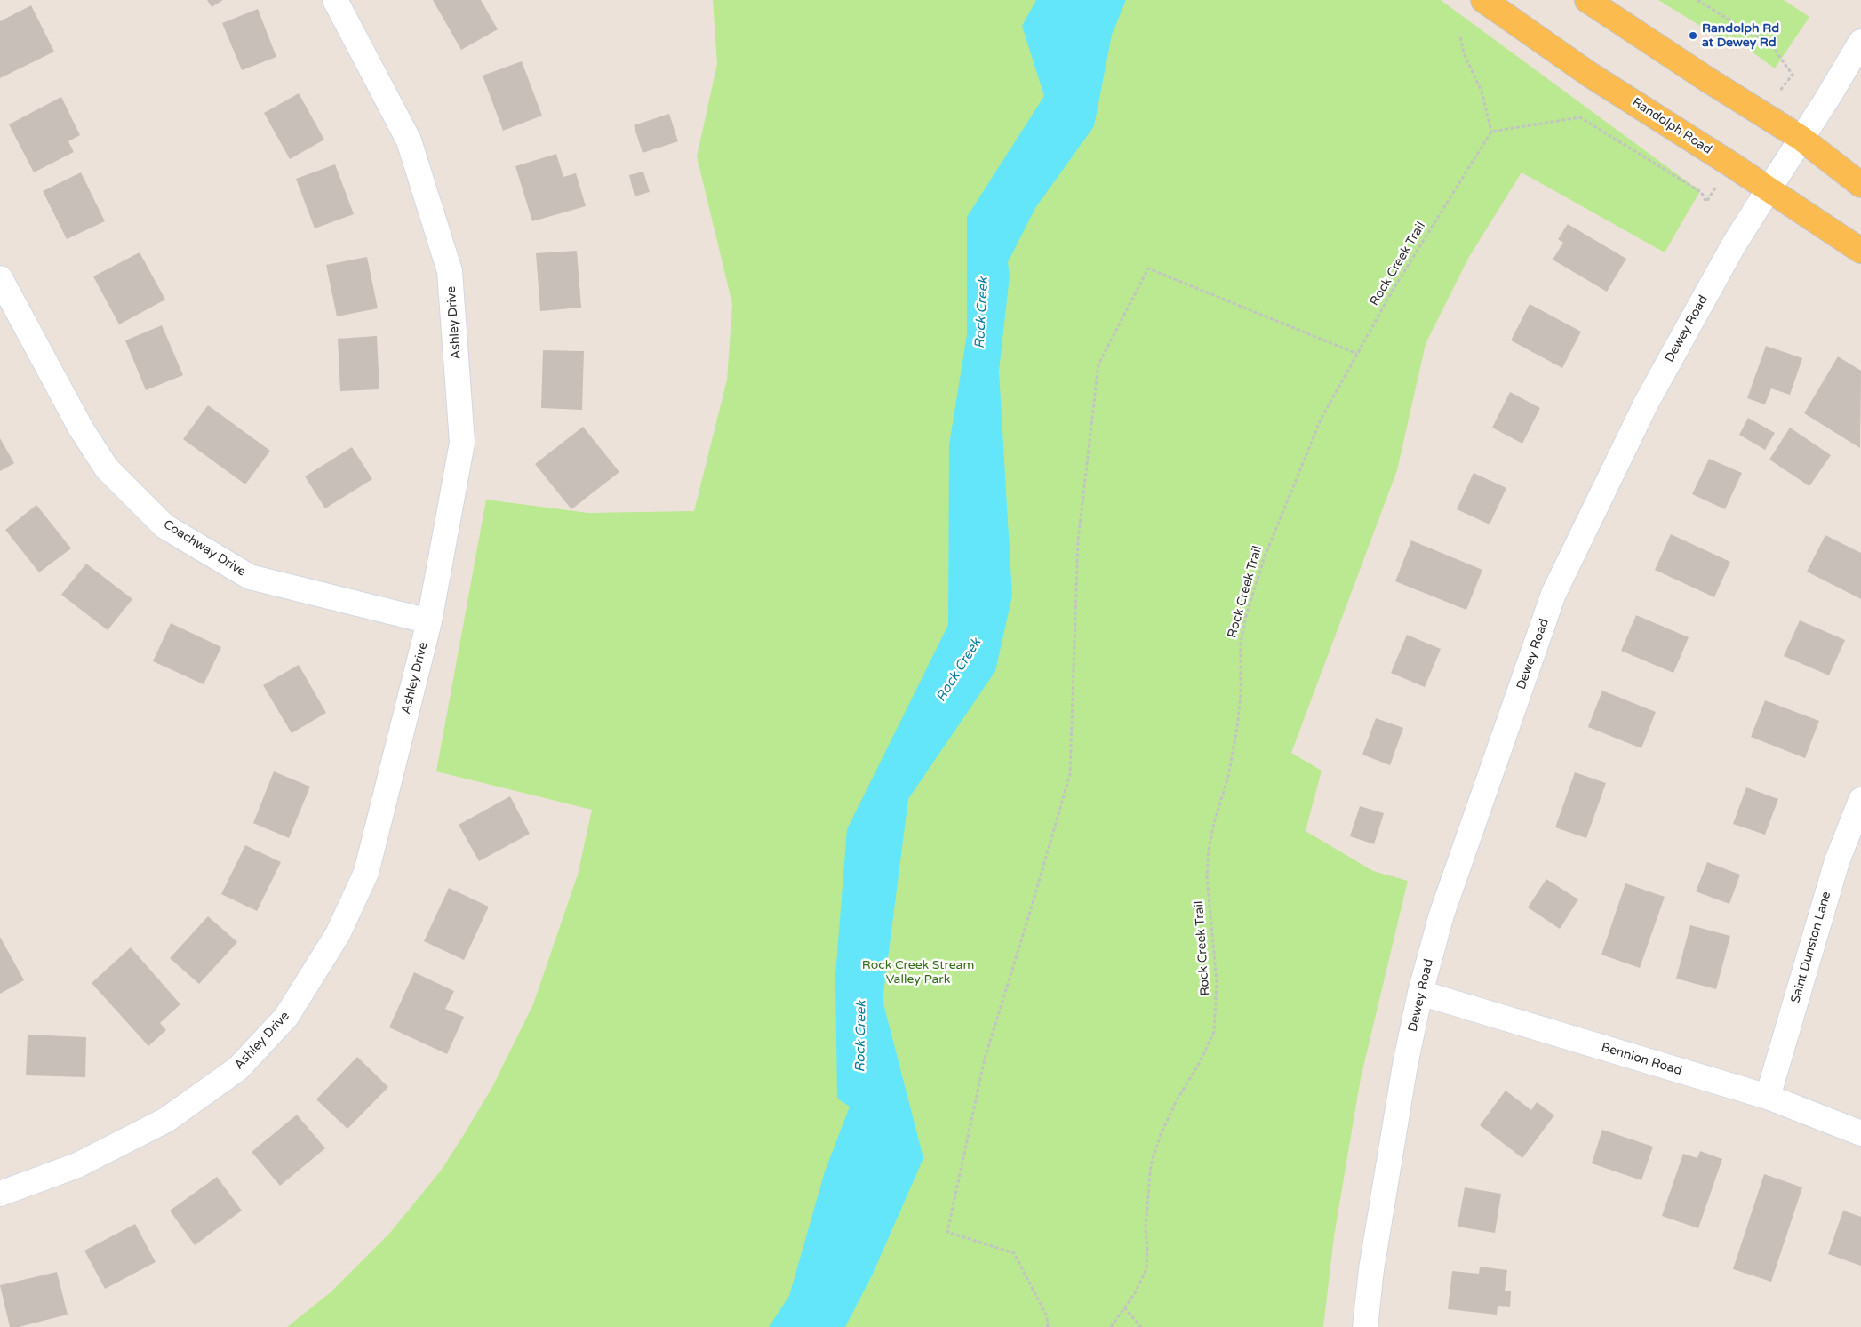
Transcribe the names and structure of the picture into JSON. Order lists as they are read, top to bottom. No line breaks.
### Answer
{"streets":{"main road":["Randolph Road"],"street":["Ashley Drive","Dewey Road","Coachway Drive","Saint Dunston Lane","Bennion Road"],"path":["Rock Creek Trail"]},"crossings":[["Randolph Road","Dewey Road"],["Ashley Drive","Coachway Drive"],["Dewey Road","Bennion Road"],["Saint Dunston Lane","Bennion Road"]],"water":["Rock Creek"],"parks":["Rock Creek Stream Valley Park"],"places":["Randolph Rd at Dewey Rd"]}
